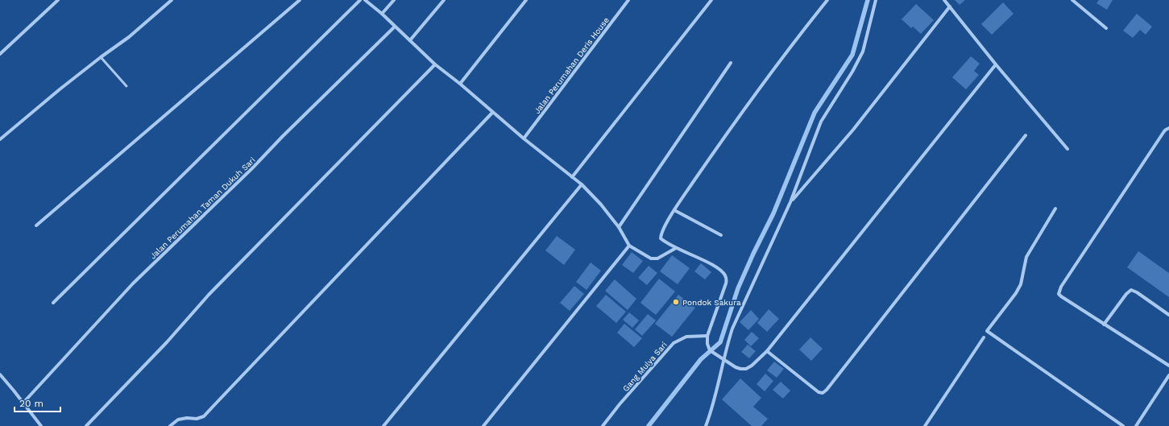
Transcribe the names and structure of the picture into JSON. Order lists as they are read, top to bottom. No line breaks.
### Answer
{"streets":{"street":["Jalan Perumahan Deris House","Jalan Perumahan Taman Dukuh Sari","Gang Mulya Sari"]},"places":["Pondok Sakura"],"scale_bar":"20 m"}
